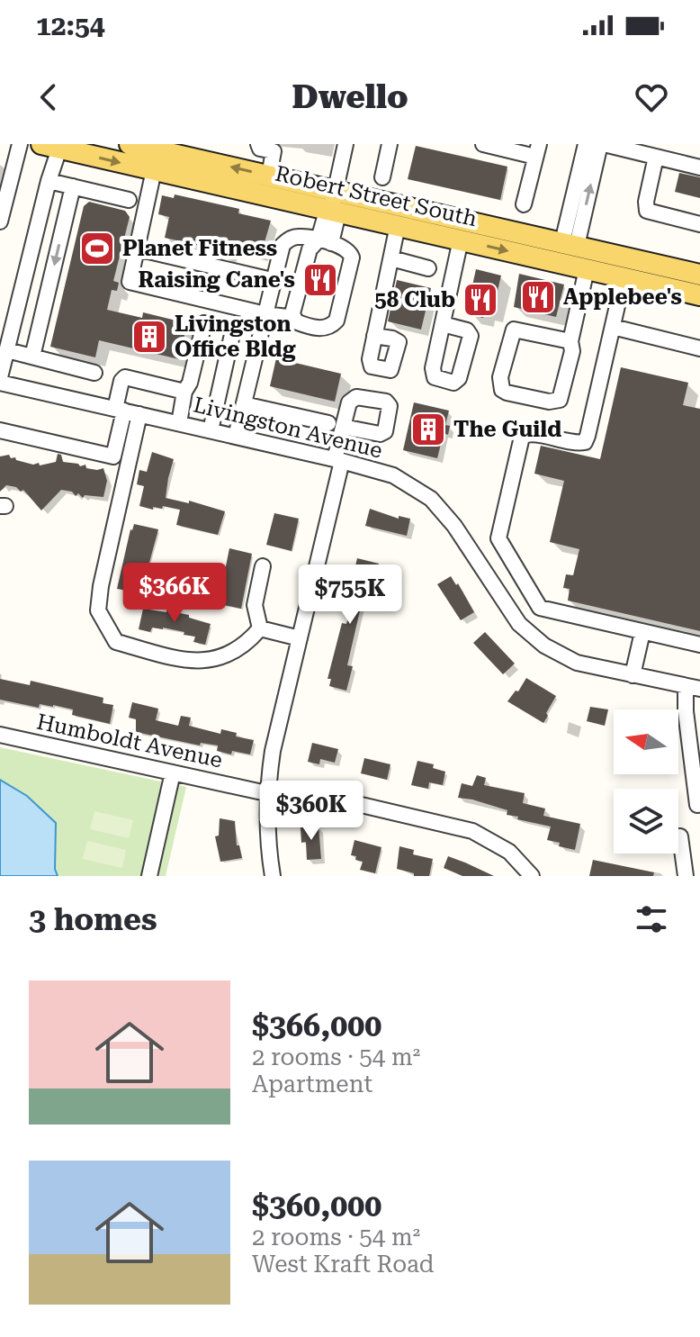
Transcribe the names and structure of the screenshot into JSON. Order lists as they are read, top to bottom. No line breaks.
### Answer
{"streets":{"main road":["Robert Street South"],"street":["Livingston Avenue","Humboldt Avenue"]},"places":{"sports":["Planet Fitness"],"restaurant":["Raising Cane's","Applebee's","58 Club"],"building":["Livingston Office Bldg","The Guild"]},"north":"left","page":{"status":"12:54","header":"Dwello","price":["$366K","$755K","$360K"],"heading":"3 homes","list":[{"name":"$366,000","note":"2 rooms · 54 m² · Apartment"},{"name":"$360,000","note":"2 rooms · 54 m² · West Kraft Road"}]}}
